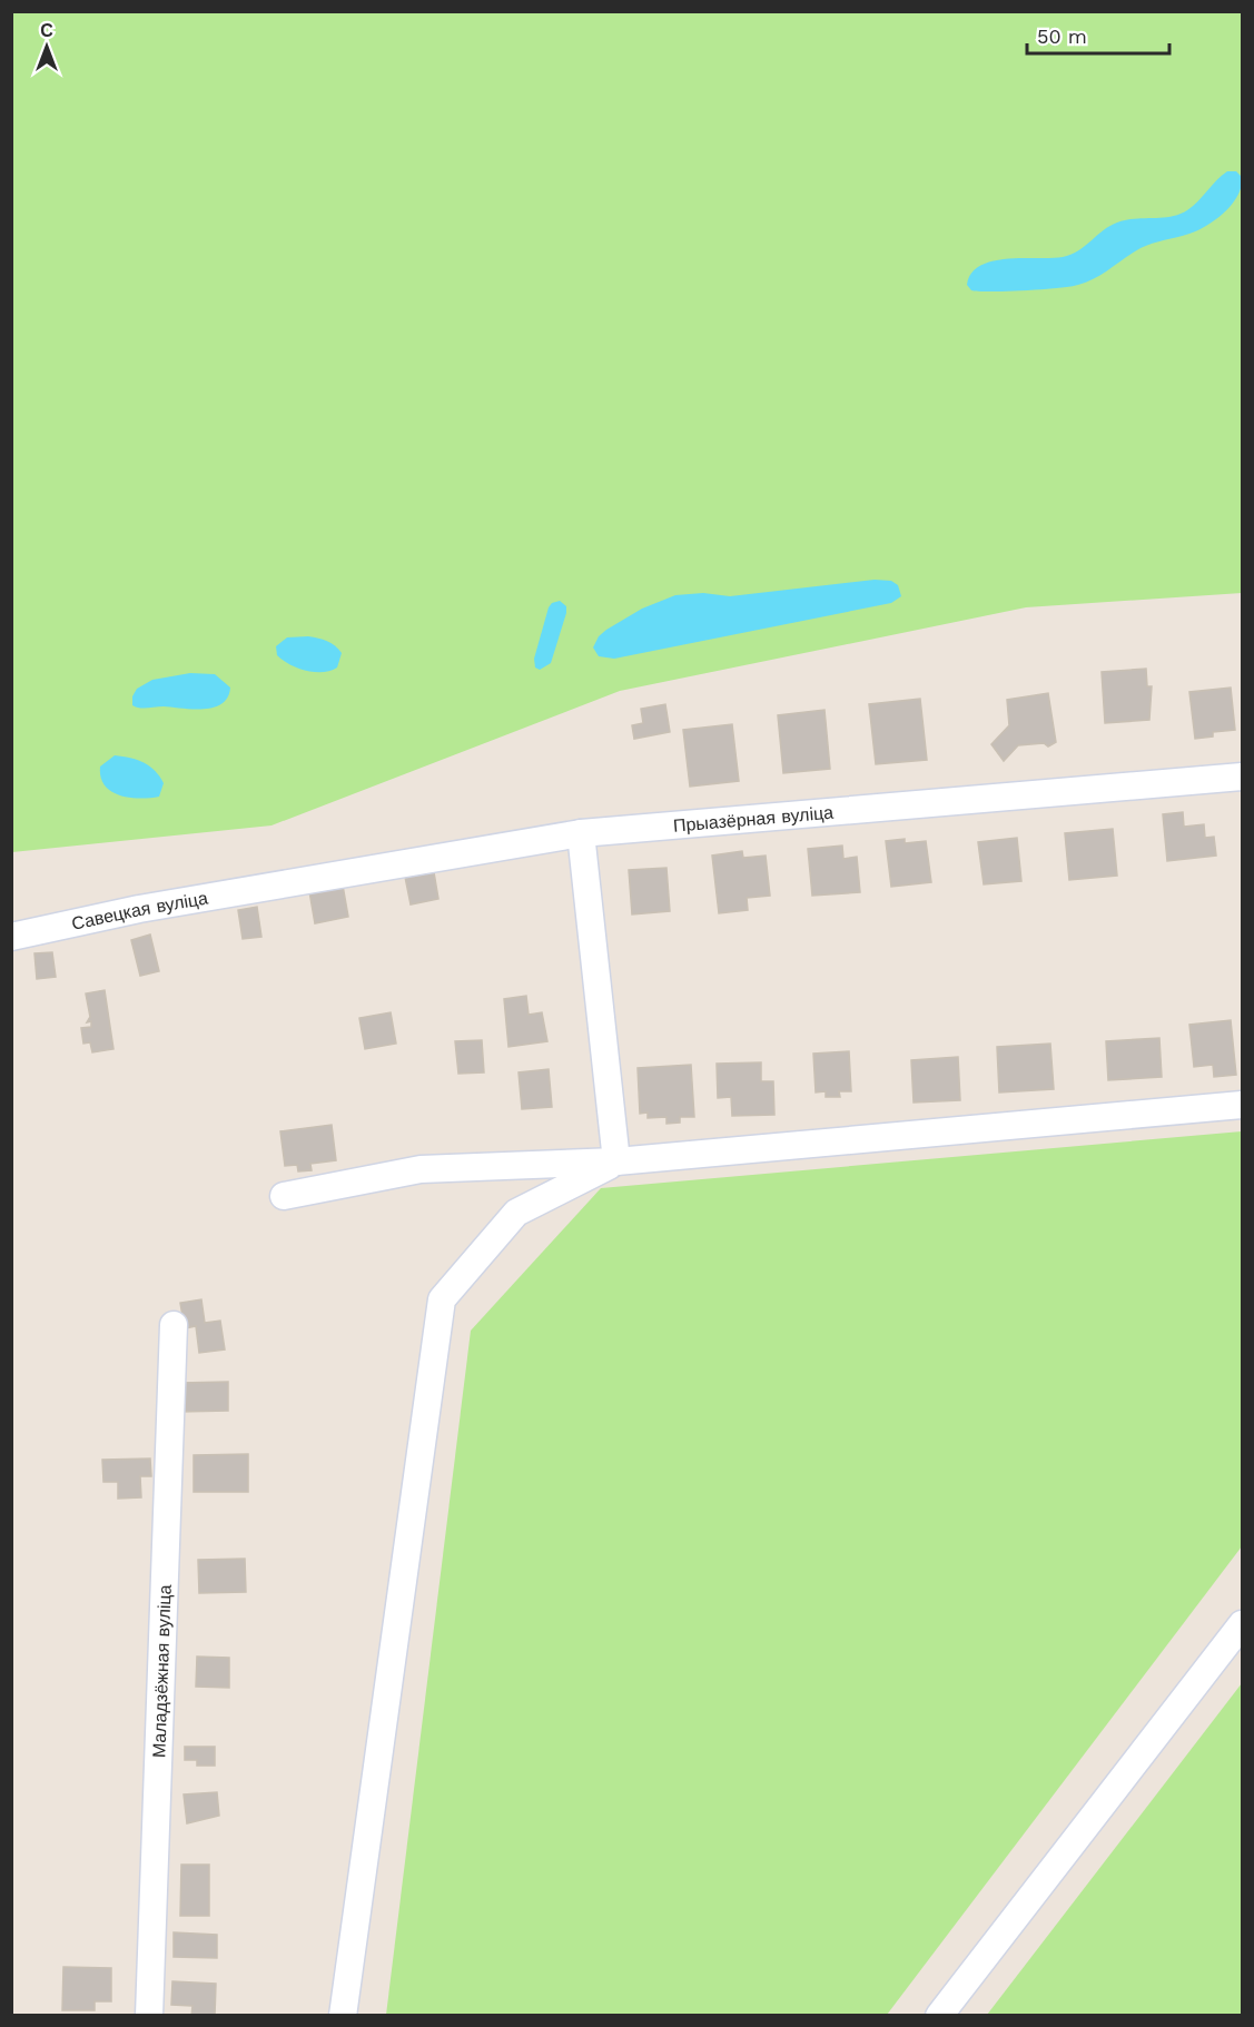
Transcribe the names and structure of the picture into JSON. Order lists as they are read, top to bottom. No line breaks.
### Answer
{"streets":{"street":["Прыазёрная вуліца","Савецкая вуліца","Маладзёжная вуліца"]},"crossings":[["Прыазёрная вуліца","Савецкая вуліца"]],"scale_bar":"50 m","north":"top"}
